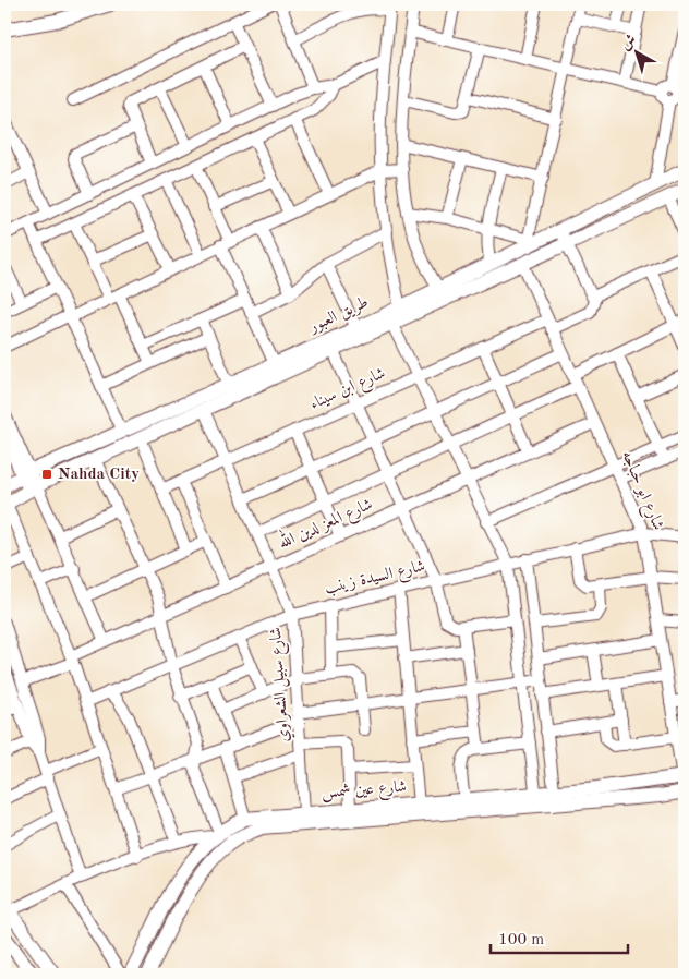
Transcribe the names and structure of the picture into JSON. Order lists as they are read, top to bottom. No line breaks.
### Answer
{"streets":{"street":["طريق العبور","شارع ابن سيناء","شارع ابو حباجه","شارع المعز لدين الله","شارع السيدة زينب","شارع سبيل الشعراوي","شارع عين شمس"]},"crossings":[["طريق العبور","شارع ابو حباجه"],["طريق العبور","شارع سبيل الشعراوي"],["شارع ابن سيناء","شارع ابو حباجه"],["شارع ابن سيناء","شارع سبيل الشعراوي"],["شارع ابو حباجه","شارع المعز لدين الله"],["شارع ابو حباجه","شارع السيدة زينب"],["شارع ابو حباجه","شارع عين شمس"],["شارع المعز لدين الله","شارع سبيل الشعراوي"],["شارع السيدة زينب","شارع سبيل الشعراوي"],["شارع سبيل الشعراوي","شارع عين شمس"]],"places":{"transit":["Nahda City"]},"scale_bar":"100 m","north":"top left"}
